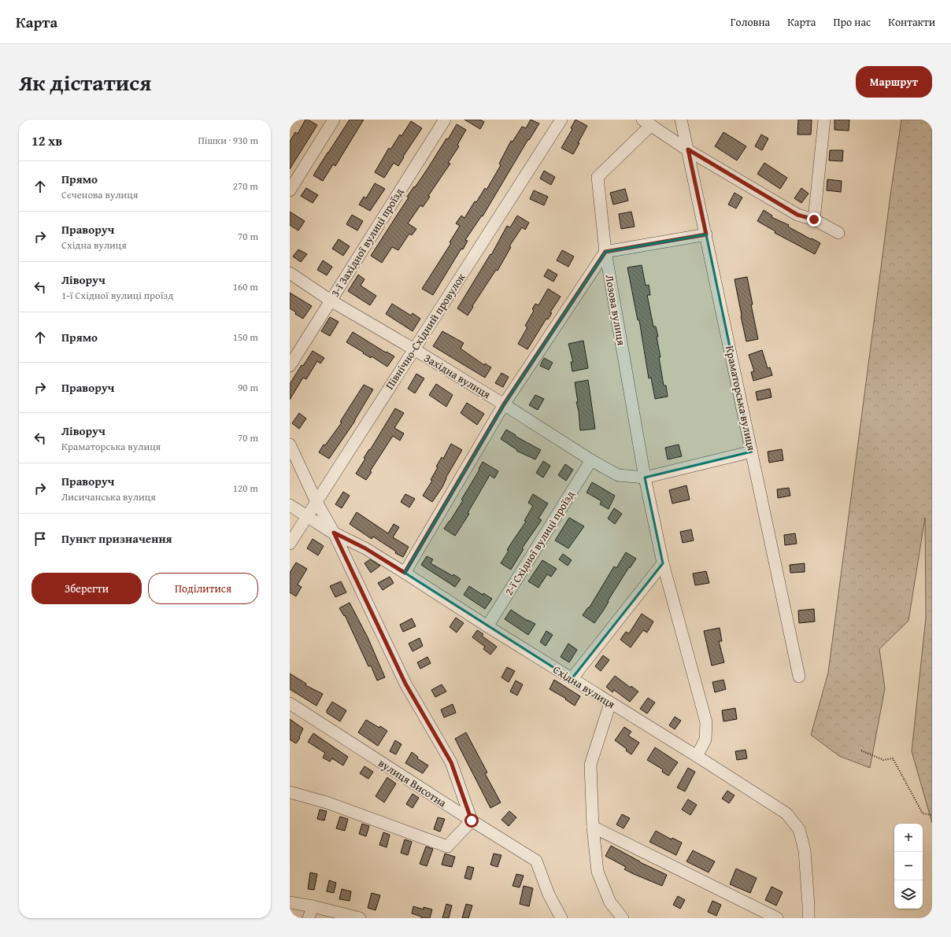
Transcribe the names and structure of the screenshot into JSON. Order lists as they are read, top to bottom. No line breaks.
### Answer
{"streets":{"street":["3-ї Західної вулиці проїзд","Лозова вулиця","Північно-Східний провулок","Західна вулиця","Краматорська вулиця","2-ї Східної вулиці проїзд","Східна вулиця","вулиця Висотна"]},"crossings":[["3-ї Західної вулиці проїзд","Західна вулиця"],["Лозова вулиця","Західна вулиця"],["Лозова вулиця","Східна вулиця"],["Північно-Східний провулок","Західна вулиця"],["Північно-Східний провулок","Східна вулиця"],["Західна вулиця","Краматорська вулиця"],["Західна вулиця","2-ї Східної вулиці проїзд"],["2-ї Східної вулиці проїзд","Східна вулиця"]],"page":{"header":"Карта","nav":["Головна","Карта","Про нас","Контакти"],"title":"Як дістатися","buttons":["Маршрут",["Зберегти","Поділитися"]],"heading":["12 хв","Пішки · 930 m"],"list":[["Прямо","Сєченова вулиця","270 m"],["Праворуч","Східна вулиця","70 m"],["Ліворуч","1-ї Східної вулиці проїзд","160 m"],["Прямо","150 m"],["Праворуч","90 m"],["Ліворуч","Краматорська вулиця","70 m"],["Праворуч","Лисичанська вулиця","120 m"],"Пункт призначення"],"map_buttons":["+","−"]}}
